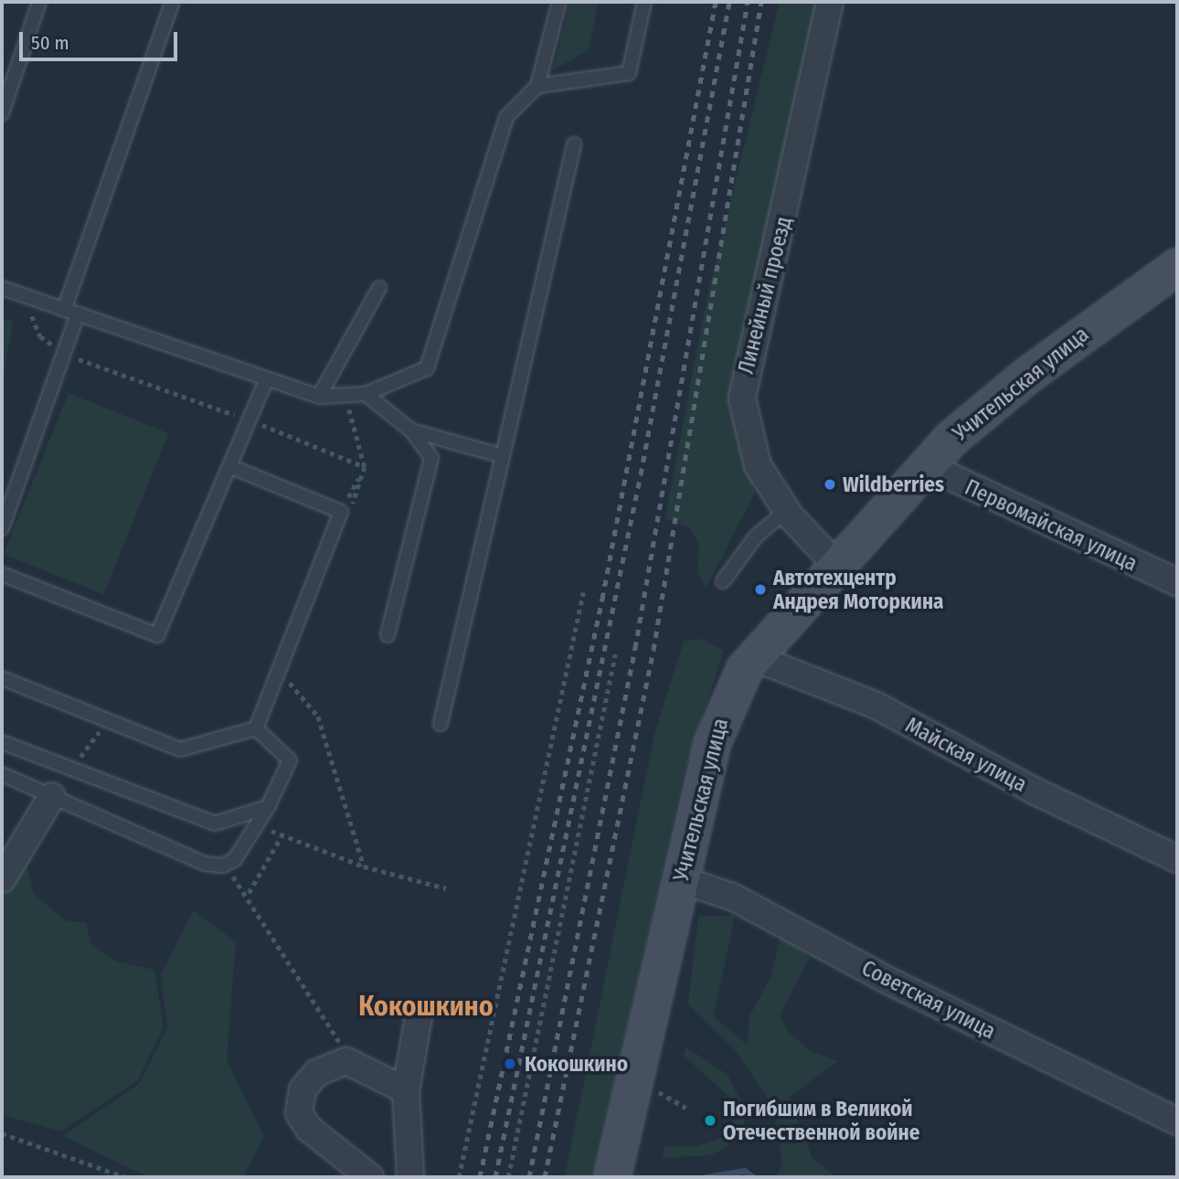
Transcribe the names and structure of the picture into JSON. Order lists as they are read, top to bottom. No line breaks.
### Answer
{"streets":{"street":["Линейный проезд","Учительская улица","Первомайская улица","Майская улица","Советская улица"]},"crossings":[["Линейный проезд","Учительская улица"],["Учительская улица","Первомайская улица"],["Учительская улица","Майская улица"],["Учительская улица","Советская улица"]],"districts":["Кокошкино"],"places":["Wildberries","Автотехцентр Андрея Моторкина","Кокошкино","Погибшим в Великой Отечественной войне"],"scale_bar":"50 m"}
